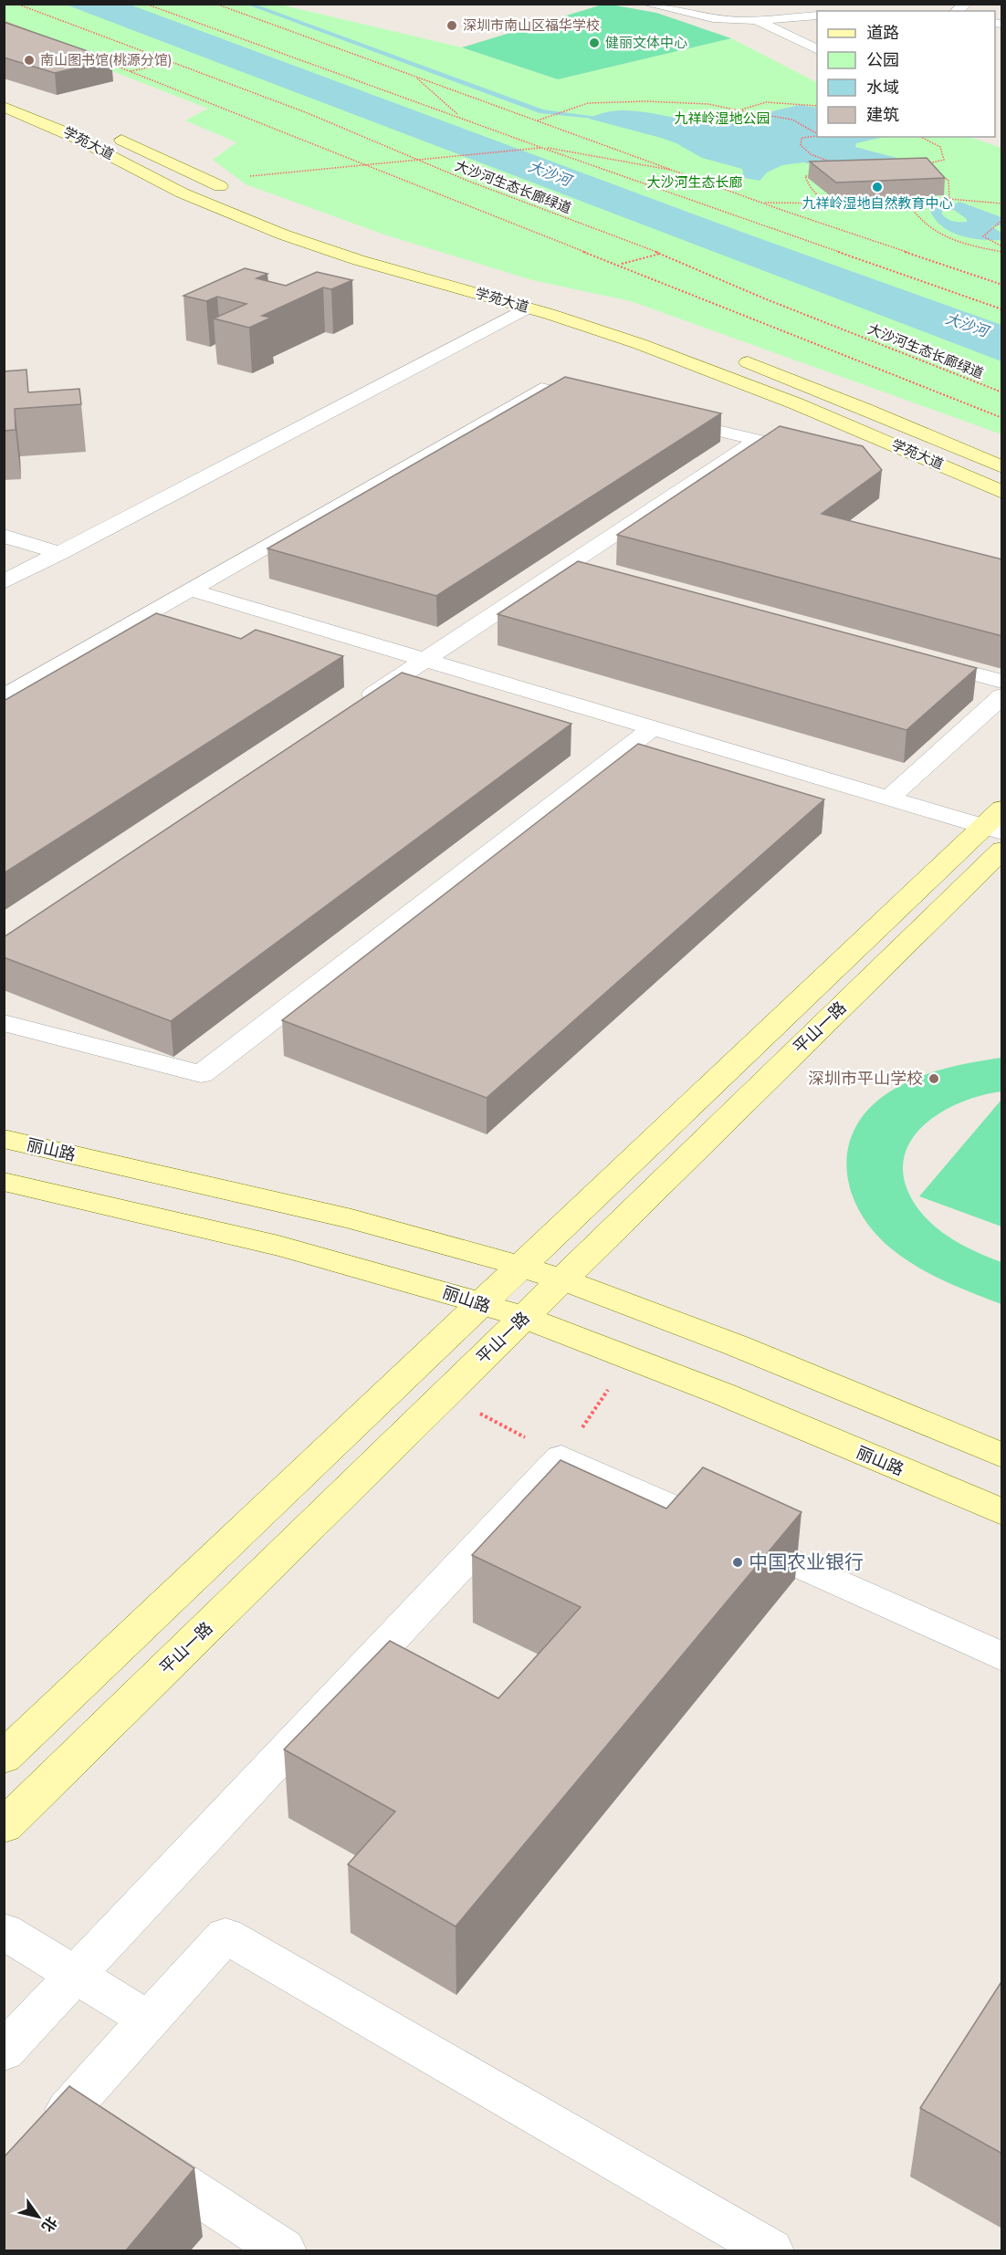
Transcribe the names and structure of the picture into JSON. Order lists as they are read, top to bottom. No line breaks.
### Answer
{"streets":{"street":["学苑大道","平山一路","丽山路"],"path":["大沙河生态长廊绿道"]},"crossings":[["平山一路","丽山路"]],"water":["大沙河"],"parks":["九祥岭湿地公园","大沙河生态长廊"],"places":["深圳市南山区福华学校","健丽文体中心","南山图书馆(桃源分馆)","九祥岭湿地自然教育中心","深圳市平山学校","中国农业银行"],"legend":["道路","公园","水域","建筑"],"north":"bottom right"}
